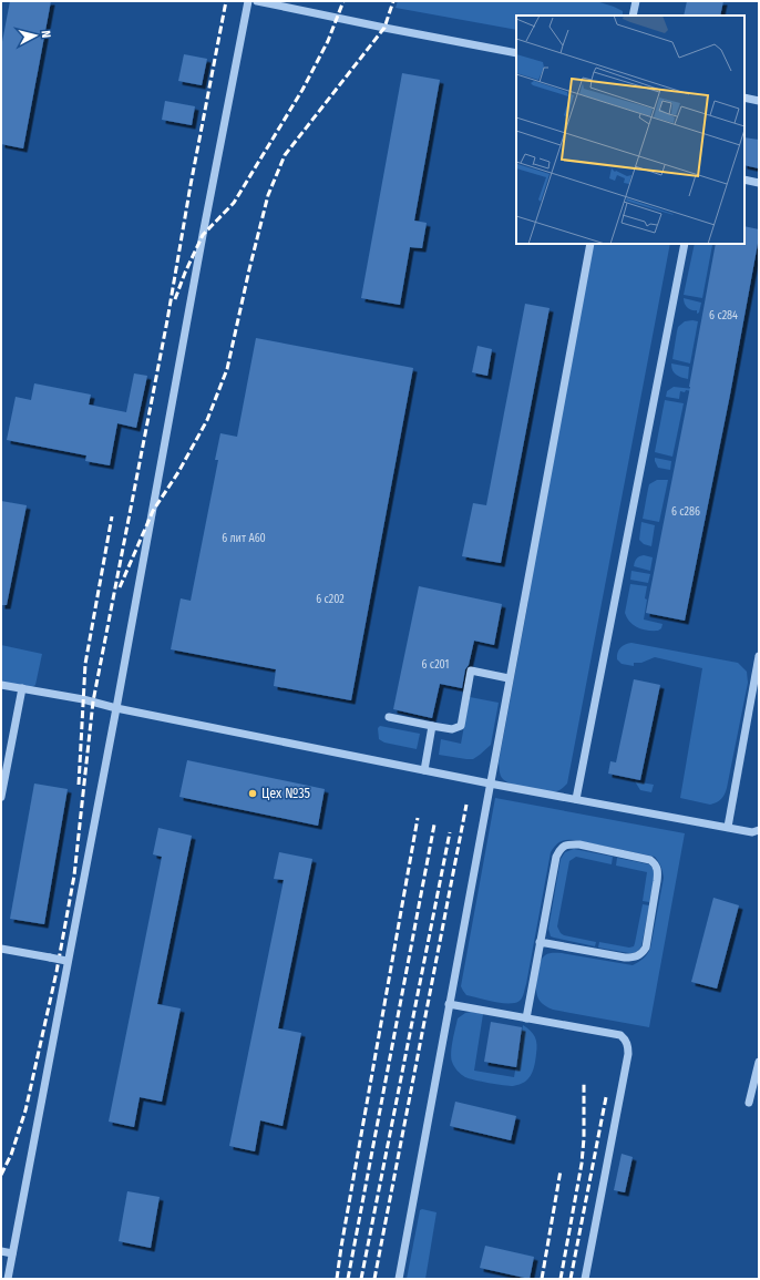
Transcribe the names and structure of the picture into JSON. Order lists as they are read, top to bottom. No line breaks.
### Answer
{"places":["Цех №35"],"house_numbers":["6 с284","6 с286","6 лит А60","6 с202","6 с201"],"north":"right"}
